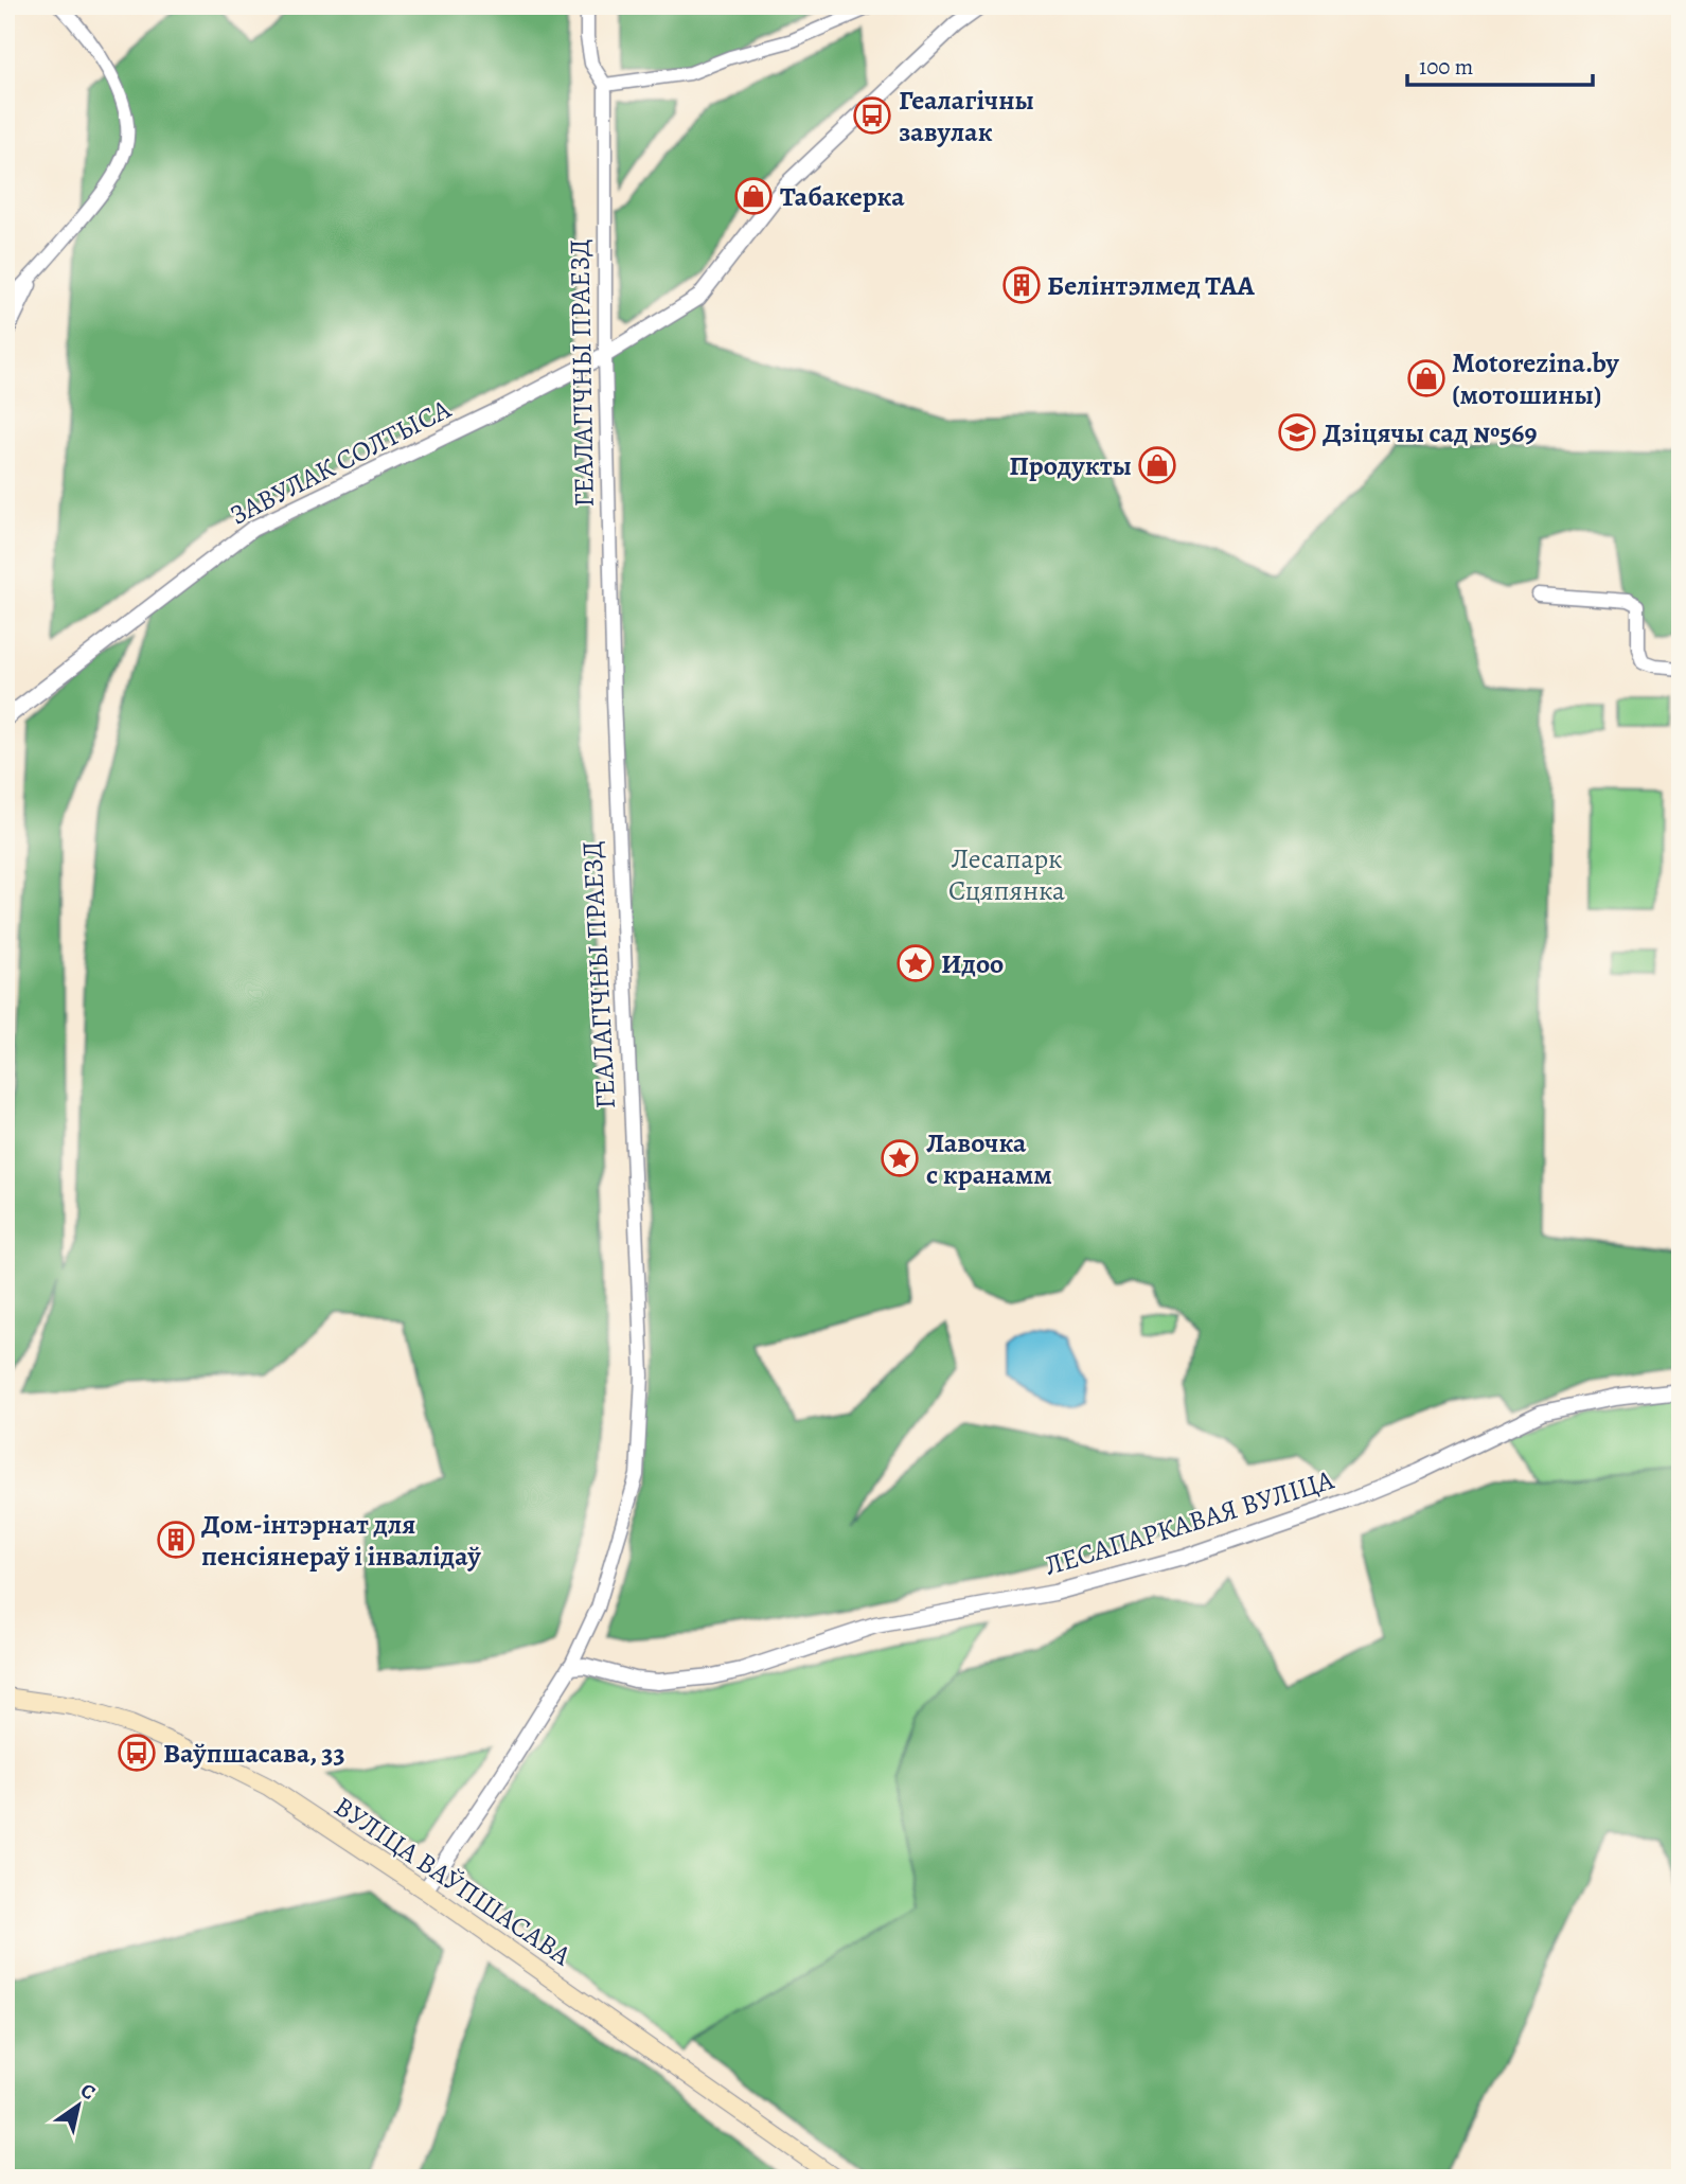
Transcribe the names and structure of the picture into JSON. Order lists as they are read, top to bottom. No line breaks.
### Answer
{"streets":{"main road":["ВУЛІЦА ВАЎПШАСАВА"],"street":["ГЕАЛАГІЧНЫ ПРАЕЗД","ЗАВУЛАК СОЛТЫСА","ЛЕСАПАРКАВАЯ ВУЛІЦА"]},"crossings":[["ГЕАЛАГІЧНЫ ПРАЕЗД","ЗАВУЛАК СОЛТЫСА"],["ГЕАЛАГІЧНЫ ПРАЕЗД","ЛЕСАПАРКАВАЯ ВУЛІЦА"],["ГЕАЛАГІЧНЫ ПРАЕЗД","ВУЛІЦА ВАЎПШАСАВА"]],"parks":["Лесапарк Сцяпянка"],"places":{"bus stop":["Геалагічны завулак","Ваўпшасава, 33"],"shop":["Табакерка","Motorezina.by (мотошины)","Продукты"],"building":["Белінтэлмед ТАА","Дом-інтэрнат для пенсіянераў і інвалідаў"],"school or university":["Дзіцячы сад №569"],"place":["Идоо","Лавочка с кранамм"]},"scale_bar":"100 m","north":"top right"}
